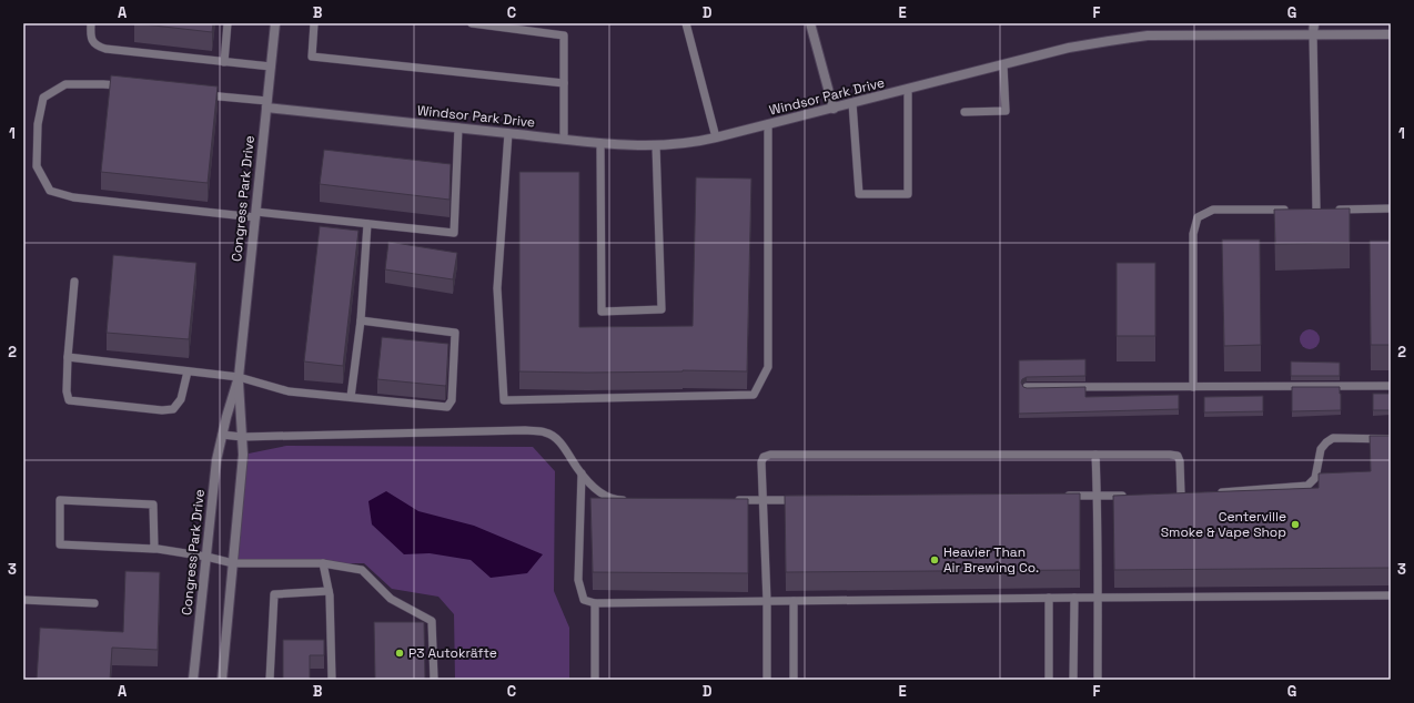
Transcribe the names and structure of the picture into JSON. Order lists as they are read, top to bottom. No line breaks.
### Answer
{"streets":{"street":["Windsor Park Drive","Congress Park Drive"]},"crossings":[["Windsor Park Drive","Congress Park Drive"]],"places":["Centerville Smoke & Vape Shop","Heavier Than Air Brewing Co.","P3 Autokräfte"],"grid":{"columns":["A","B","C","D","E","F","G"],"rows":["1","2","3"]}}
